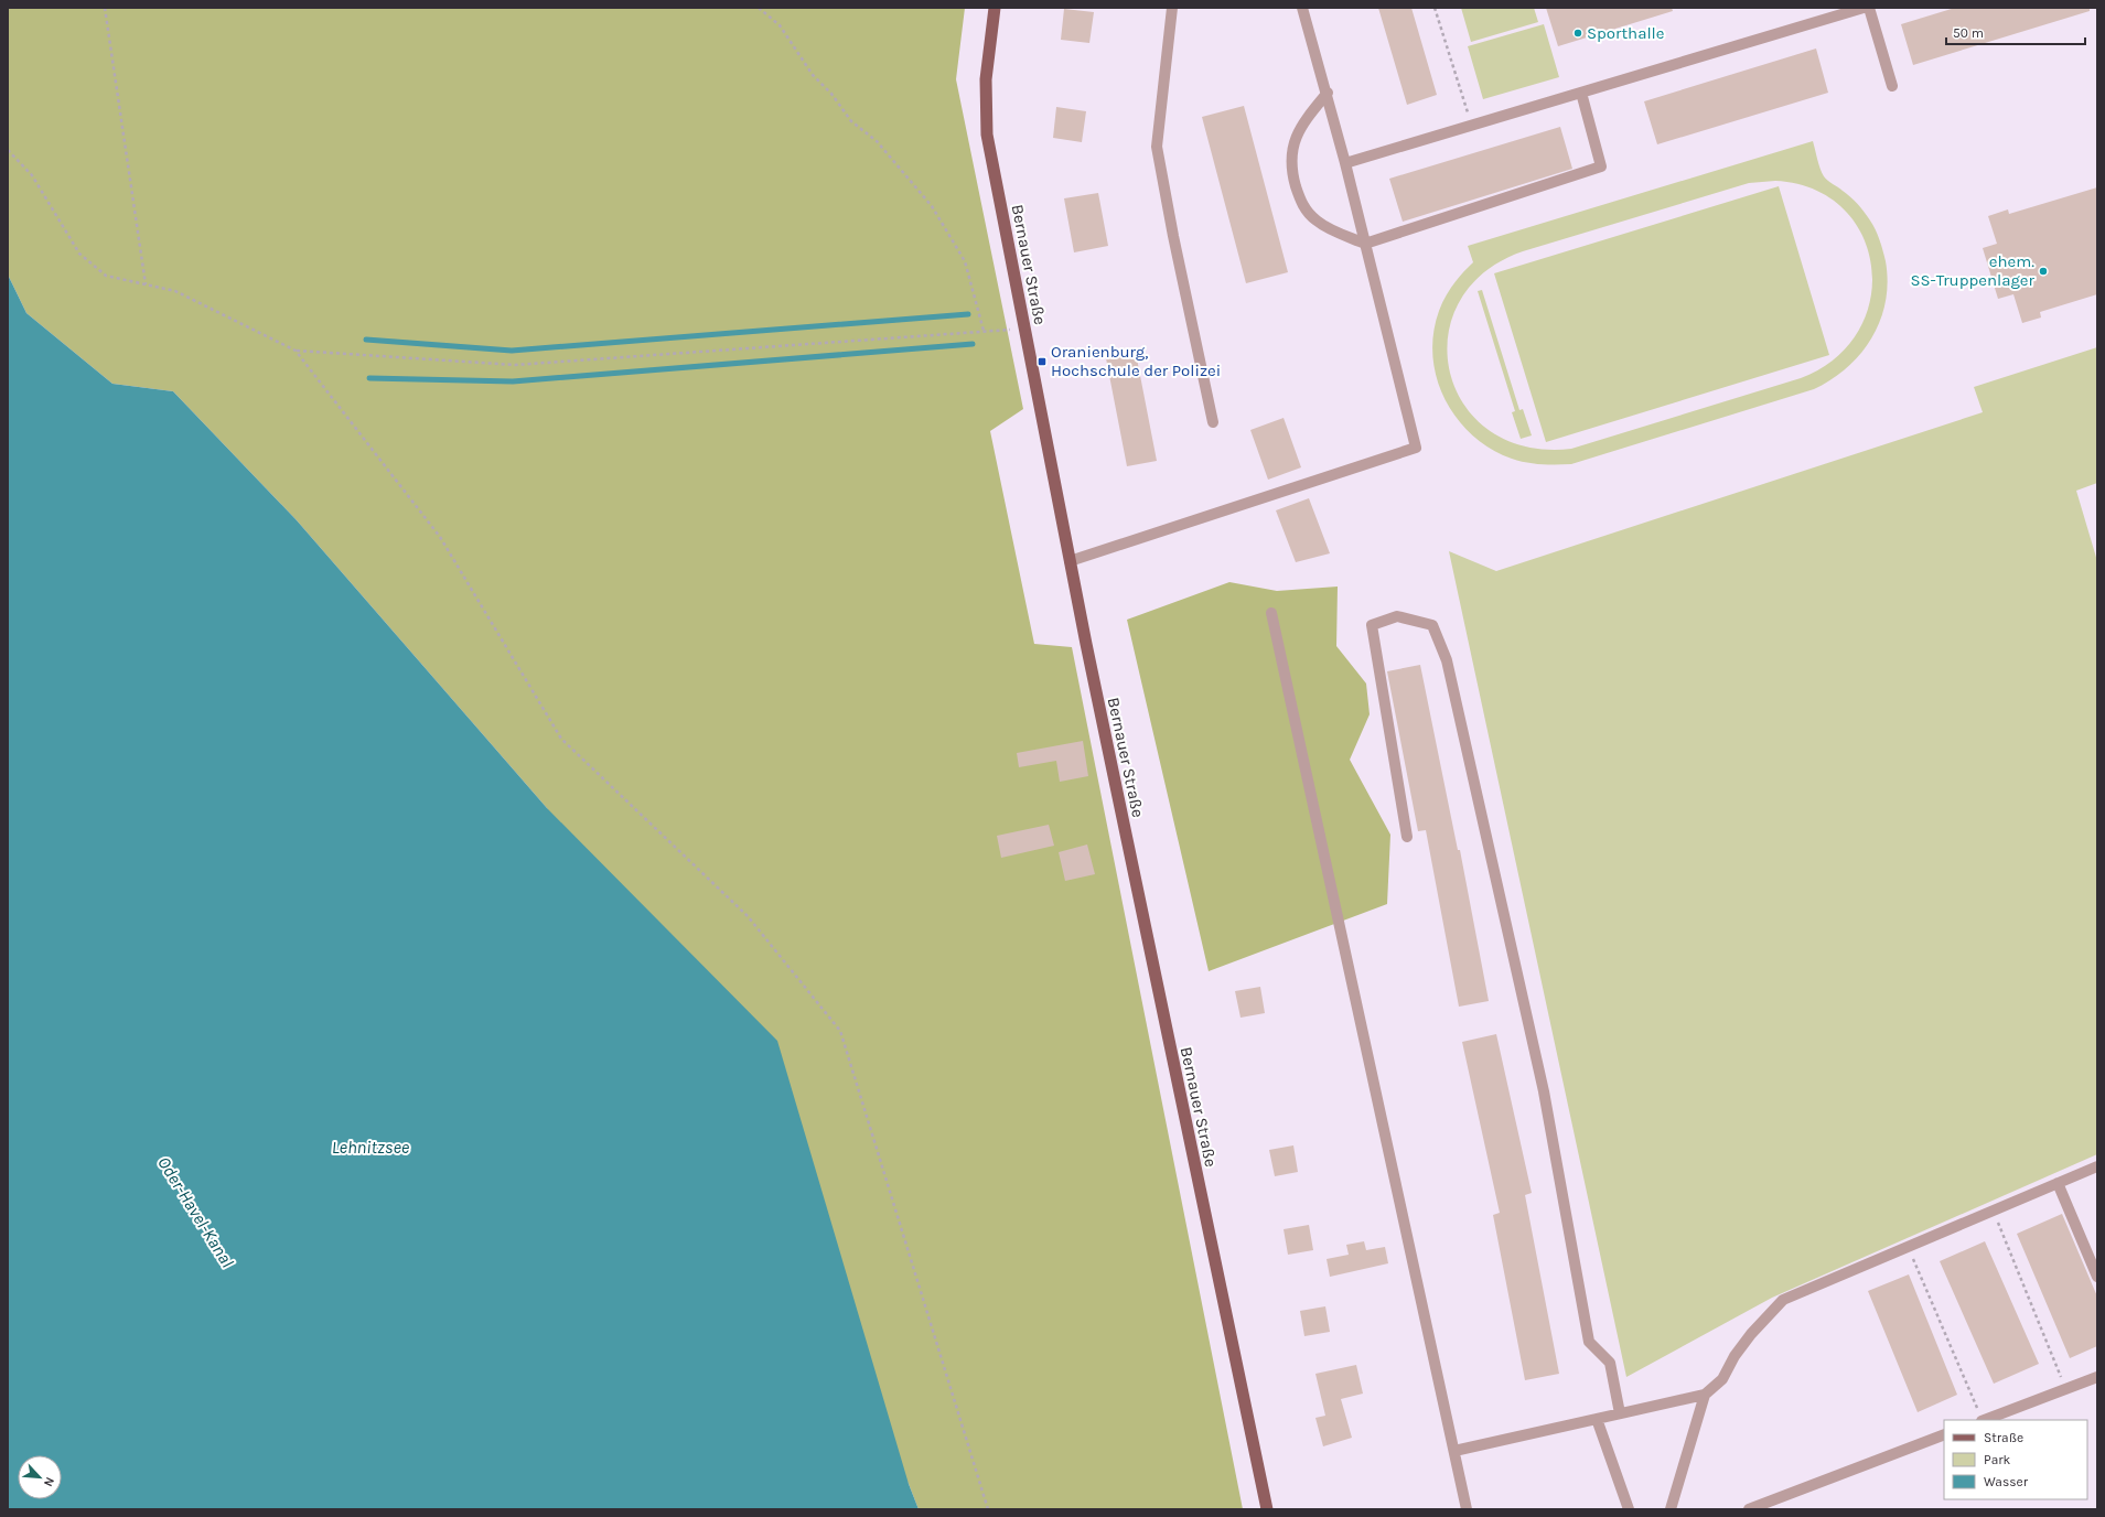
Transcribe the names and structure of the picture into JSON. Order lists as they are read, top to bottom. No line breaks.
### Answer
{"streets":{"main road":["Bernauer Straße"]},"water":["Lehnitzsee","Oder-Havel-Kanal"],"places":{"other":["Sporthalle","ehem. SS-Truppenlager"],"transit":["Oranienburg, Hochschule der Polizei"]},"legend":["Straße","Park","Wasser"],"scale_bar":"50 m","north":"bottom right"}
